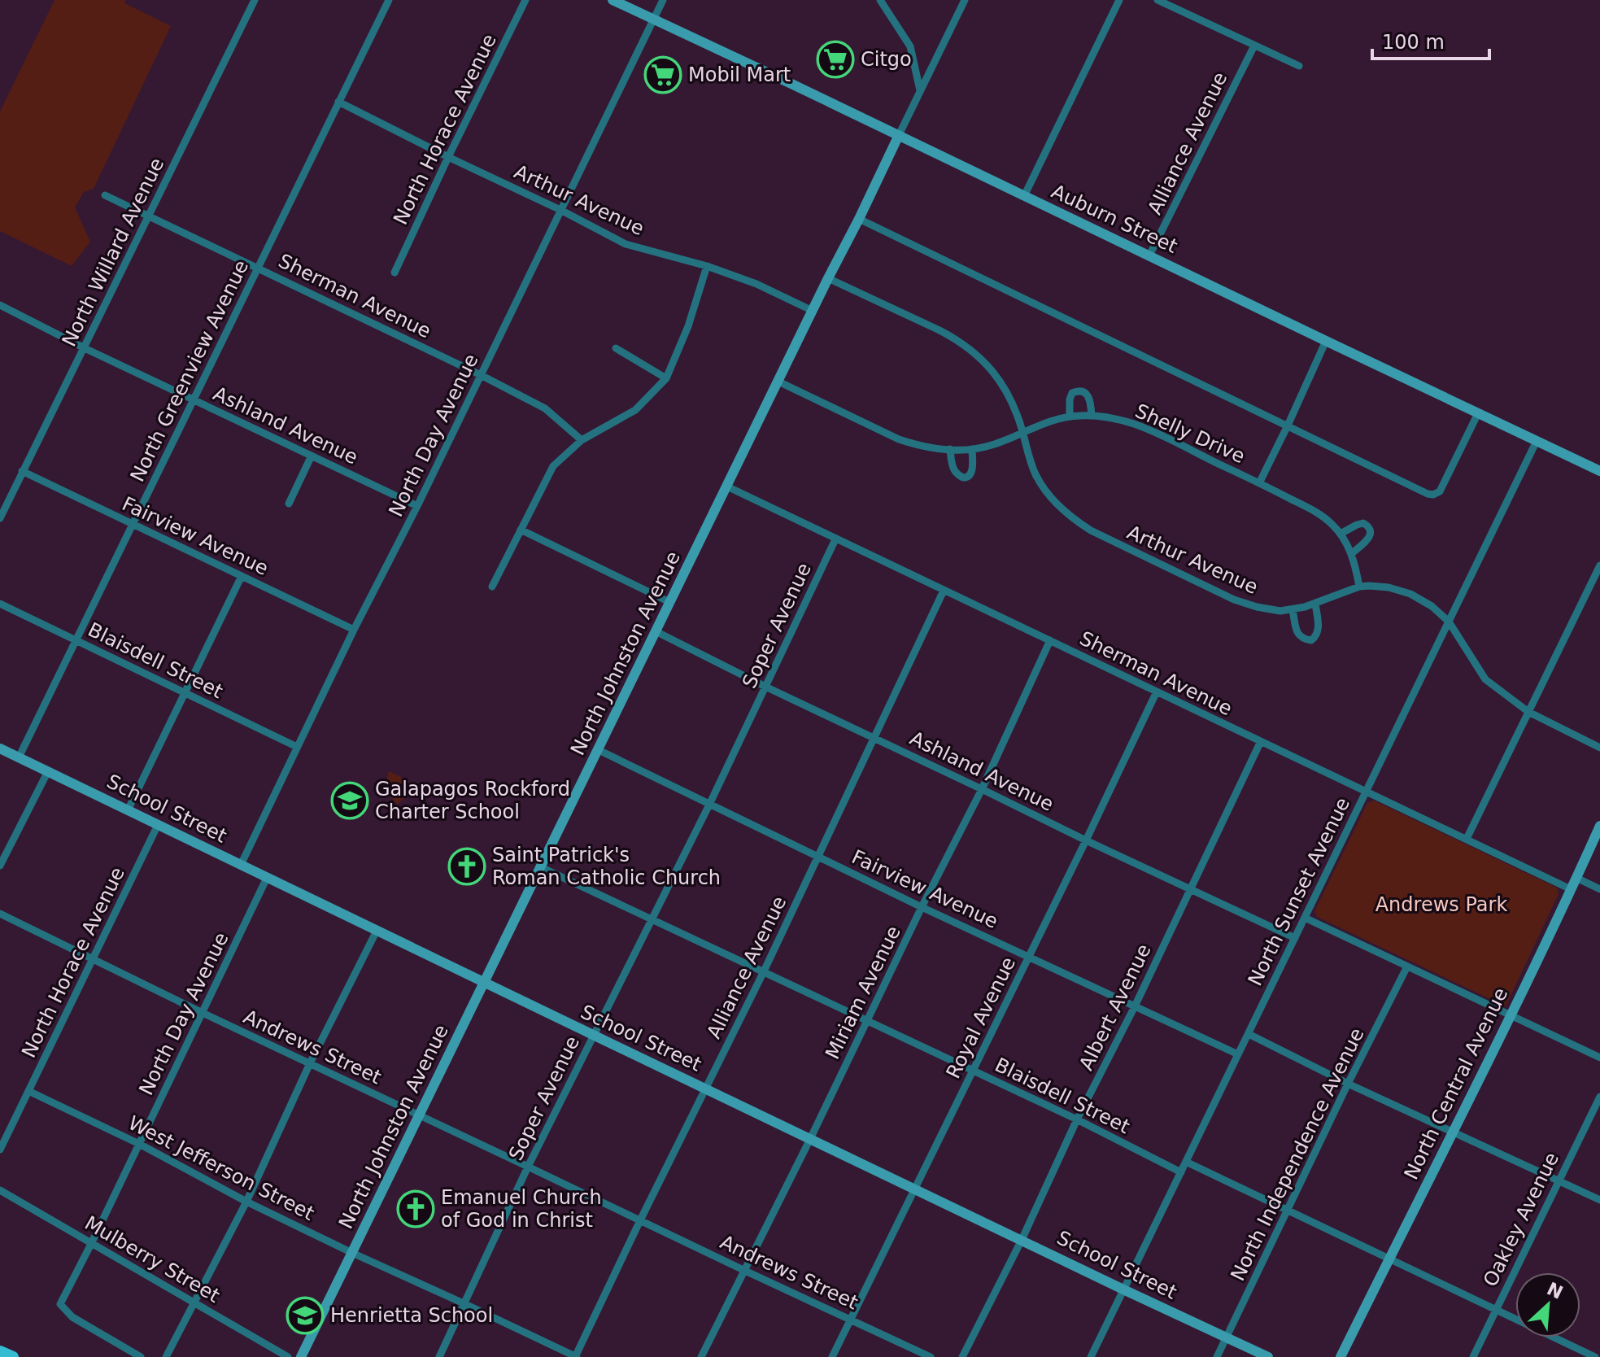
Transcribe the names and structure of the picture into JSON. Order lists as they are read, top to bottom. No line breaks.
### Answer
{"streets":{"main road":["Auburn Street","North Johnston Avenue","School Street","North Central Avenue"],"street":["North Horace Avenue","Alliance Avenue","Arthur Avenue","North Willard Avenue","Sherman Avenue","North Greenview Avenue","Ashland Avenue","Shelly Drive","North Day Avenue","Fairview Avenue","Soper Avenue","Blaisdell Street","North Sunset Avenue","Miriam Avenue","Albert Avenue","Royal Avenue","Andrews Street","North Independence Avenue","West Jefferson Street","Oakley Avenue","Mulberry Street"]},"crossings":[["North Horace Avenue","Arthur Avenue"],["North Horace Avenue","School Street"],["North Horace Avenue","Andrews Street"],["North Horace Avenue","West Jefferson Street"],["Alliance Avenue","Auburn Street"],["Alliance Avenue","Sherman Avenue"],["Alliance Avenue","Ashland Avenue"],["Alliance Avenue","Fairview Avenue"],["Alliance Avenue","Blaisdell Street"],["Alliance Avenue","School Street"],["Alliance Avenue","Andrews Street"],["Alliance Avenue","West Jefferson Street"],["Arthur Avenue","North Greenview Avenue"],["Arthur Avenue","Shelly Drive"],["Arthur Avenue","North Day Avenue"],["Arthur Avenue","North Johnston Avenue"],["Arthur Avenue","North Sunset Avenue"],["Auburn Street","North Day Avenue"],["Auburn Street","North Johnston Avenue"],["Auburn Street","North Sunset Avenue"],["North Willard Avenue","Sherman Avenue"],["North Willard Avenue","Ashland Avenue"],["North Willard Avenue","Fairview Avenue"],["Sherman Avenue","North Greenview Avenue"],["Sherman Avenue","North Day Avenue"],["Sherman Avenue","Soper Avenue"],["Sherman Avenue","North Johnston Avenue"],["Sherman Avenue","North Sunset Avenue"],["Sherman Avenue","Miriam Avenue"],["Sherman Avenue","Albert Avenue"],["Sherman Avenue","Royal Avenue"],["Sherman Avenue","North Central Avenue"],["North Greenview Avenue","Ashland Avenue"],["North Greenview Avenue","Fairview Avenue"],["North Greenview Avenue","Blaisdell Street"],["North Greenview Avenue","School Street"],["Ashland Avenue","North Day Avenue"],["Ashland Avenue","Soper Avenue"],["Ashland Avenue","North Johnston Avenue"],["Ashland Avenue","North Sunset Avenue"],["Ashland Avenue","Miriam Avenue"],["Ashland Avenue","Albert Avenue"],["Ashland Avenue","Royal Avenue"],["Shelly Drive","North Johnston Avenue"],["North Day Avenue","Fairview Avenue"],["North Day Avenue","Blaisdell Street"],["North Day Avenue","School Street"],["North Day Avenue","Andrews Street"],["North Day Avenue","West Jefferson Street"],["North Day Avenue","Mulberry Street"],["Fairview Avenue","Soper Avenue"],["Fairview Avenue","North Johnston Avenue"],["Fairview Avenue","North Sunset Avenue"],["Fairview Avenue","Miriam Avenue"],["Fairview Avenue","Albert Avenue"],["Fairview Avenue","Royal Avenue"],["Soper Avenue","Blaisdell Street"],["Soper Avenue","School Street"],["Soper Avenue","Andrews Street"],["Soper Avenue","West Jefferson Street"],["North Johnston Avenue","Blaisdell Street"],["North Johnston Avenue","School Street"],["North Johnston Avenue","Andrews Street"],["North Johnston Avenue","West Jefferson Street"],["Blaisdell Street","North Sunset Avenue"],["Blaisdell Street","Miriam Avenue"],["Blaisdell Street","Albert Avenue"],["Blaisdell Street","Royal Avenue"],["School Street","North Sunset Avenue"],["School Street","Miriam Avenue"],["School Street","Albert Avenue"],["School Street","Royal Avenue"],["School Street","North Independence Avenue"],["Miriam Avenue","Andrews Street"],["Royal Avenue","Andrews Street"]],"parks":["Andrews Park"],"places":{"supermarket":["Citgo","Mobil Mart"],"school or university":["Galapagos Rockford Charter School","Henrietta School"],"church":["Saint Patrick's Roman Catholic Church","Emanuel Church of God in Christ"]},"scale_bar":"100 m","north":"top right"}
